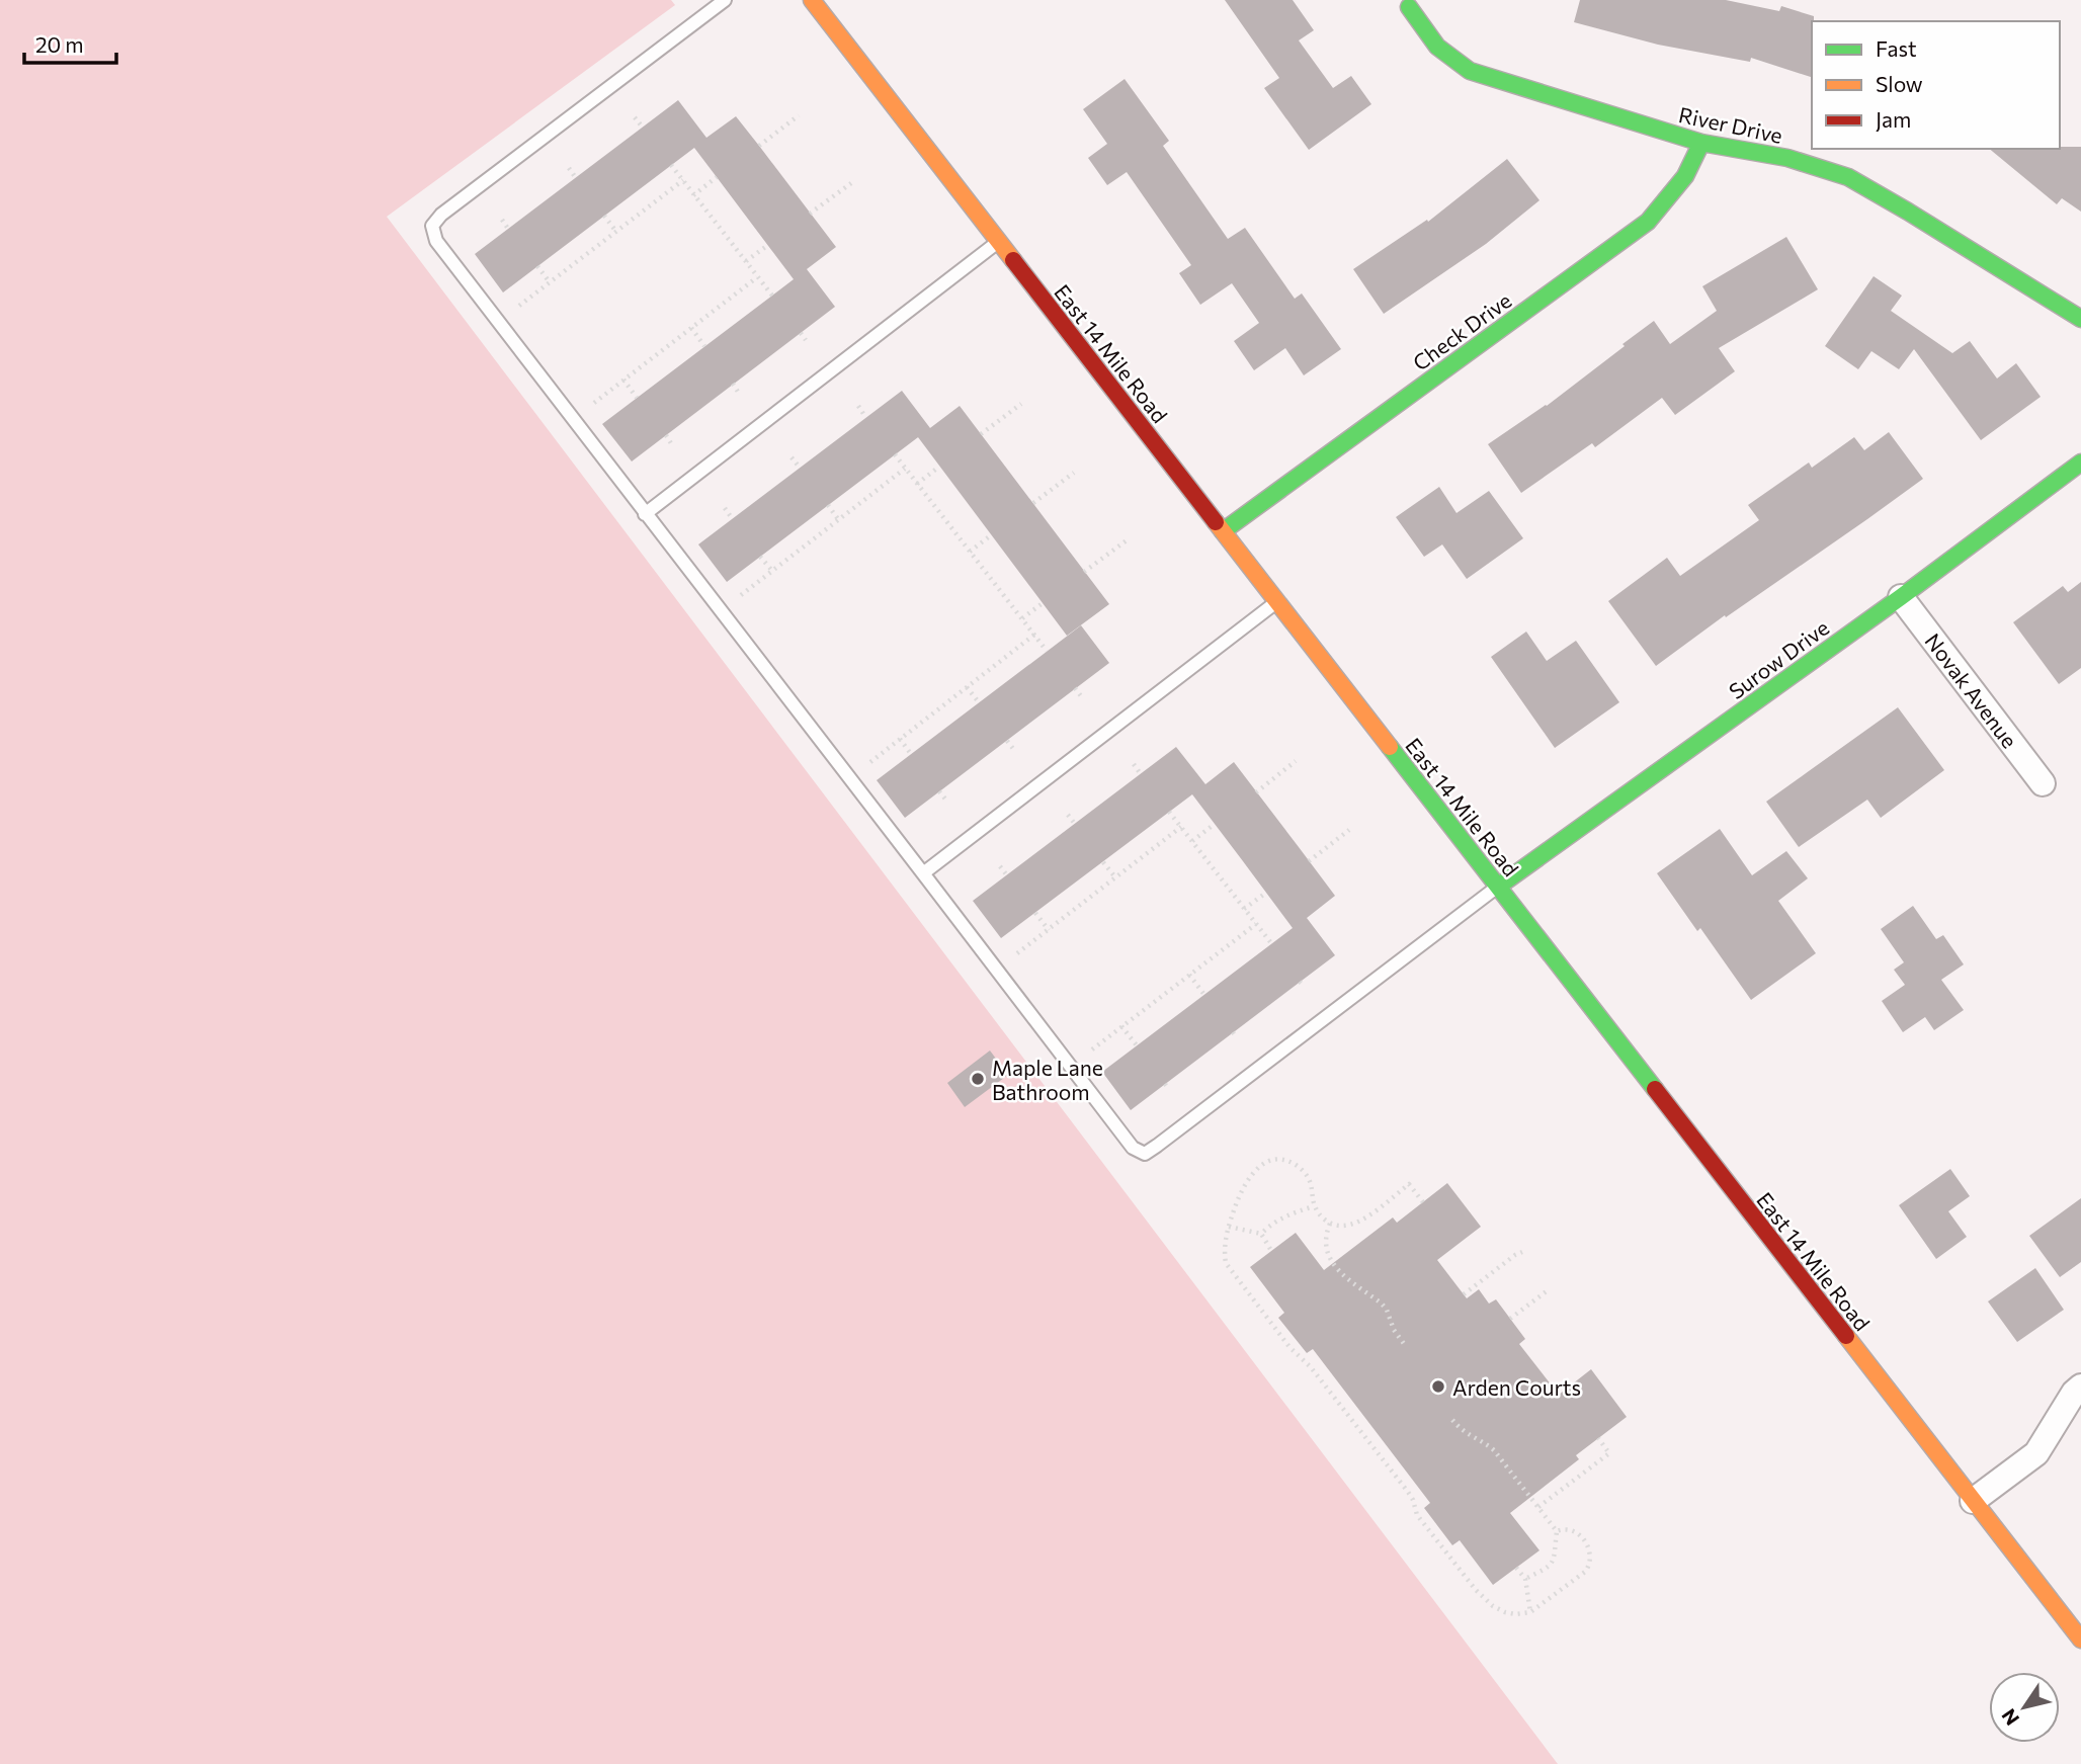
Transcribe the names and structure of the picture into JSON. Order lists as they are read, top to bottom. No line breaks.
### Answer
{"streets":{"street":["River Drive","Check Drive","East 14 Mile Road","Surow Drive","Novak Avenue"]},"crossings":[["River Drive","Check Drive"],["Check Drive","East 14 Mile Road"],["East 14 Mile Road","Surow Drive"],["Surow Drive","Novak Avenue"]],"places":["Maple Lane Bathroom","Arden Courts"],"legend":["Fast","Slow","Jam"],"scale_bar":"20 m","north":"bottom left"}
